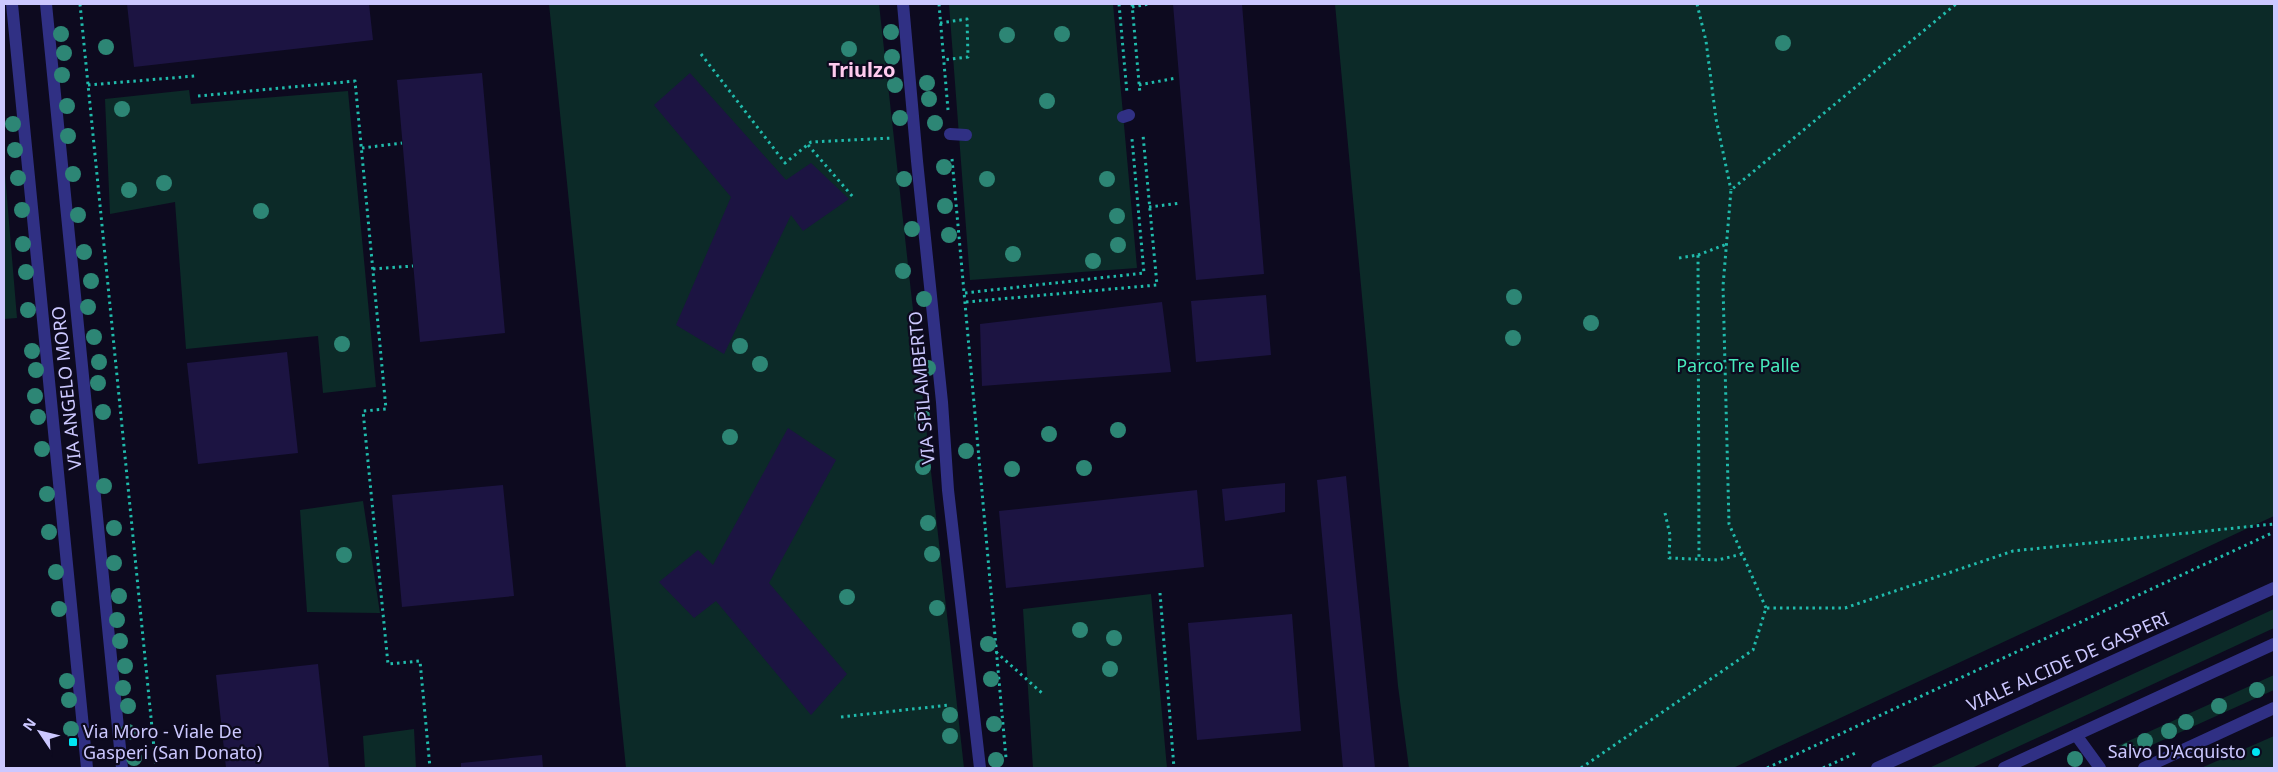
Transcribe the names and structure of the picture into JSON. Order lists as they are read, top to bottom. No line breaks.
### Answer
{"streets":{"street":["VIA ANGELO MORO","VIA SPILAMBERTO","VIALE ALCIDE DE GASPERI"]},"districts":["Triulzo"],"parks":["Parco Tre Palle"],"places":{"transit":["Via Moro - Viale De Gasperi (San Donato)"],"other":["Salvo D'Acquisto"]},"north":"top left"}
